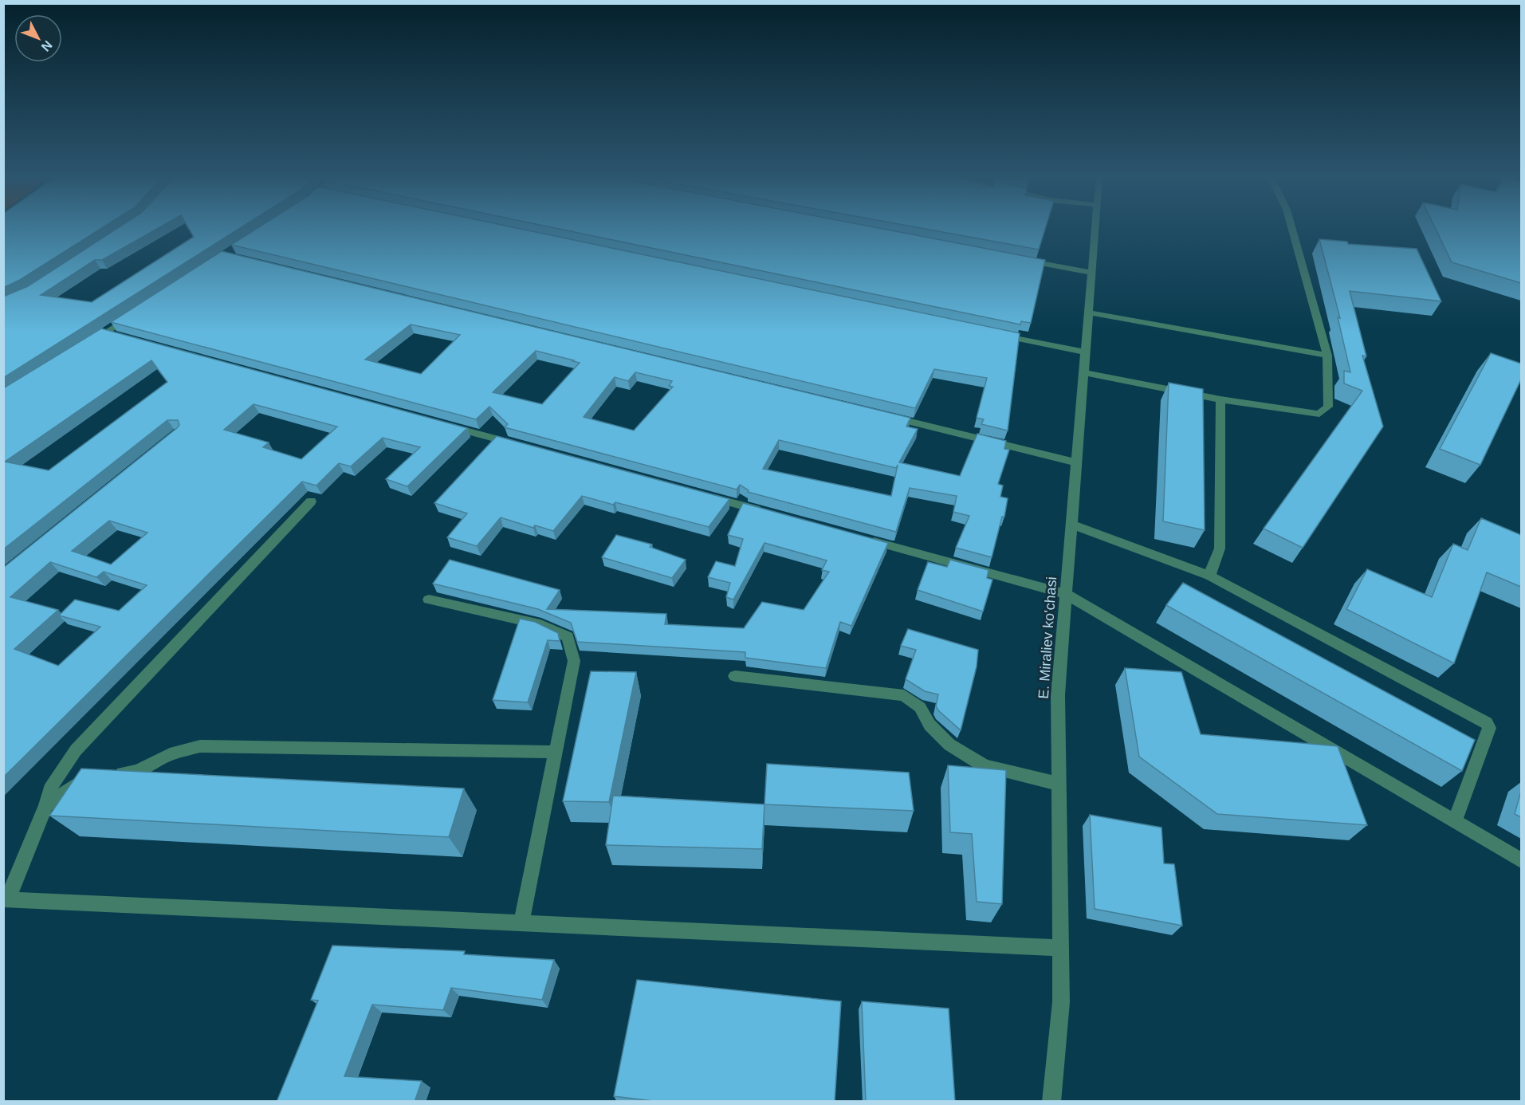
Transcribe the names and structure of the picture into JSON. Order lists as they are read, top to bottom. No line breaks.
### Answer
{"streets":{"street":["E. Miraliev ko'chasi"]},"north":"bottom right"}
